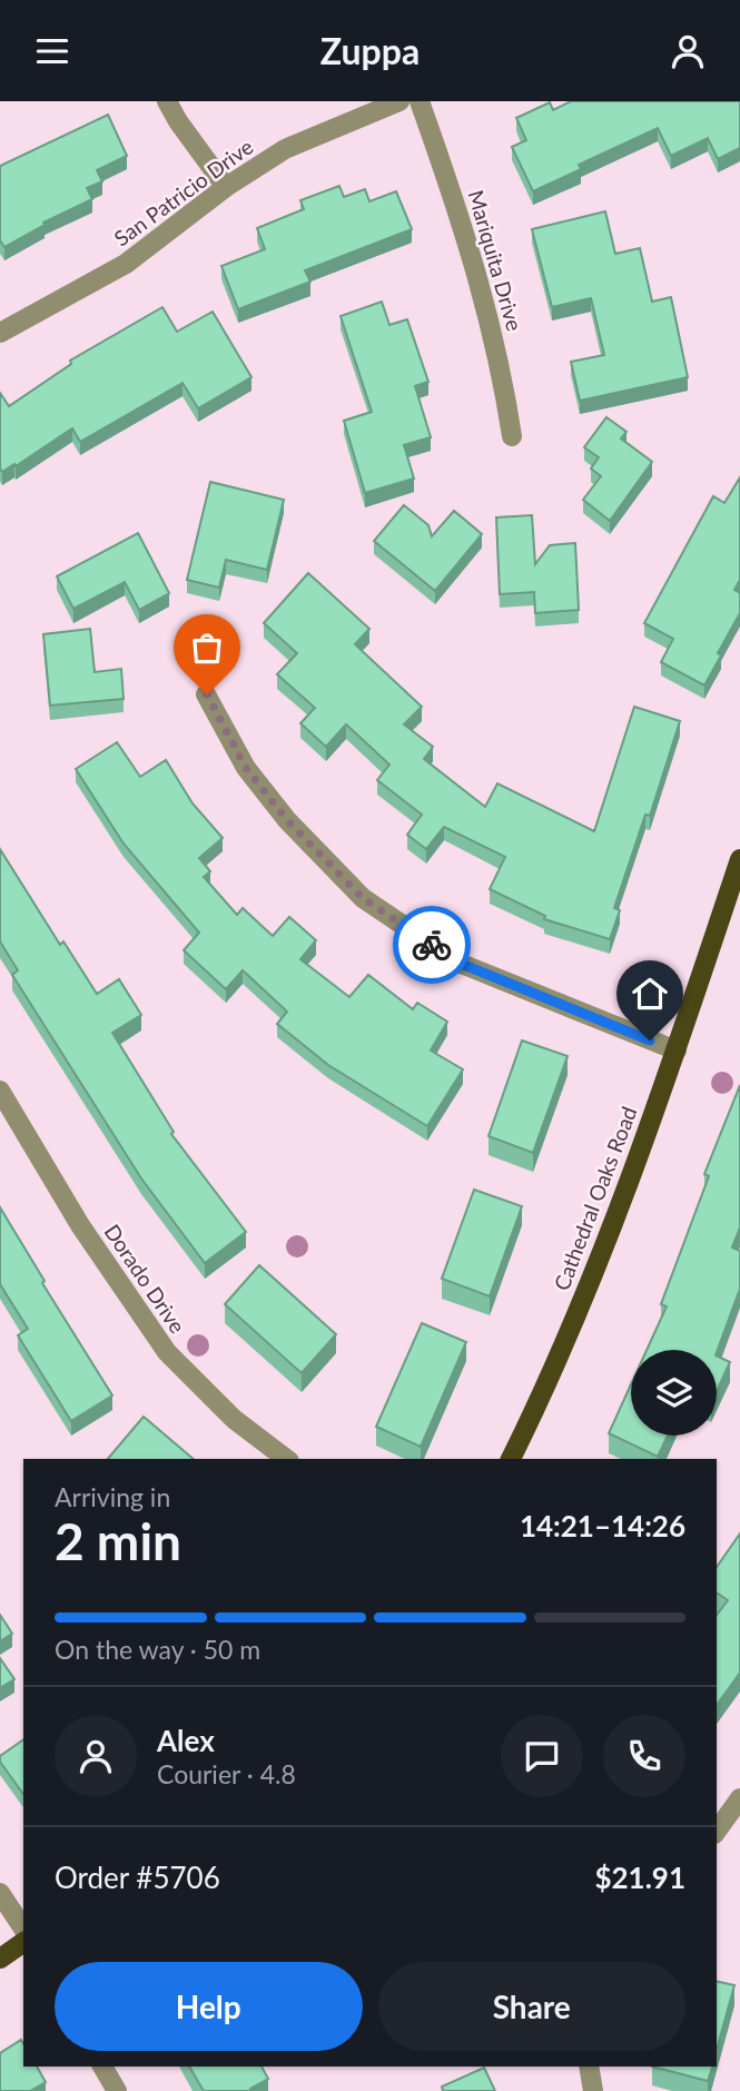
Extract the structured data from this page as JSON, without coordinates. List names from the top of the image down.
{
  "streets": {
    "main road": ["Cathedral Oaks Road"],
    "street": ["San Patricio Drive", "Mariquita Drive", "Dorado Drive"]
  },
  "page": {
    "header": "Zuppa",
    "heading": ["2 min", "Arriving in", "14:21–14:26"],
    "panel": [
      "Alex",
      "Courier · 4.8",
      "Order #5706",
      "$21.91"
    ],
    "bar": "On the way · 50 m",
    "buttons": ["Help", "Share"]
  }
}
